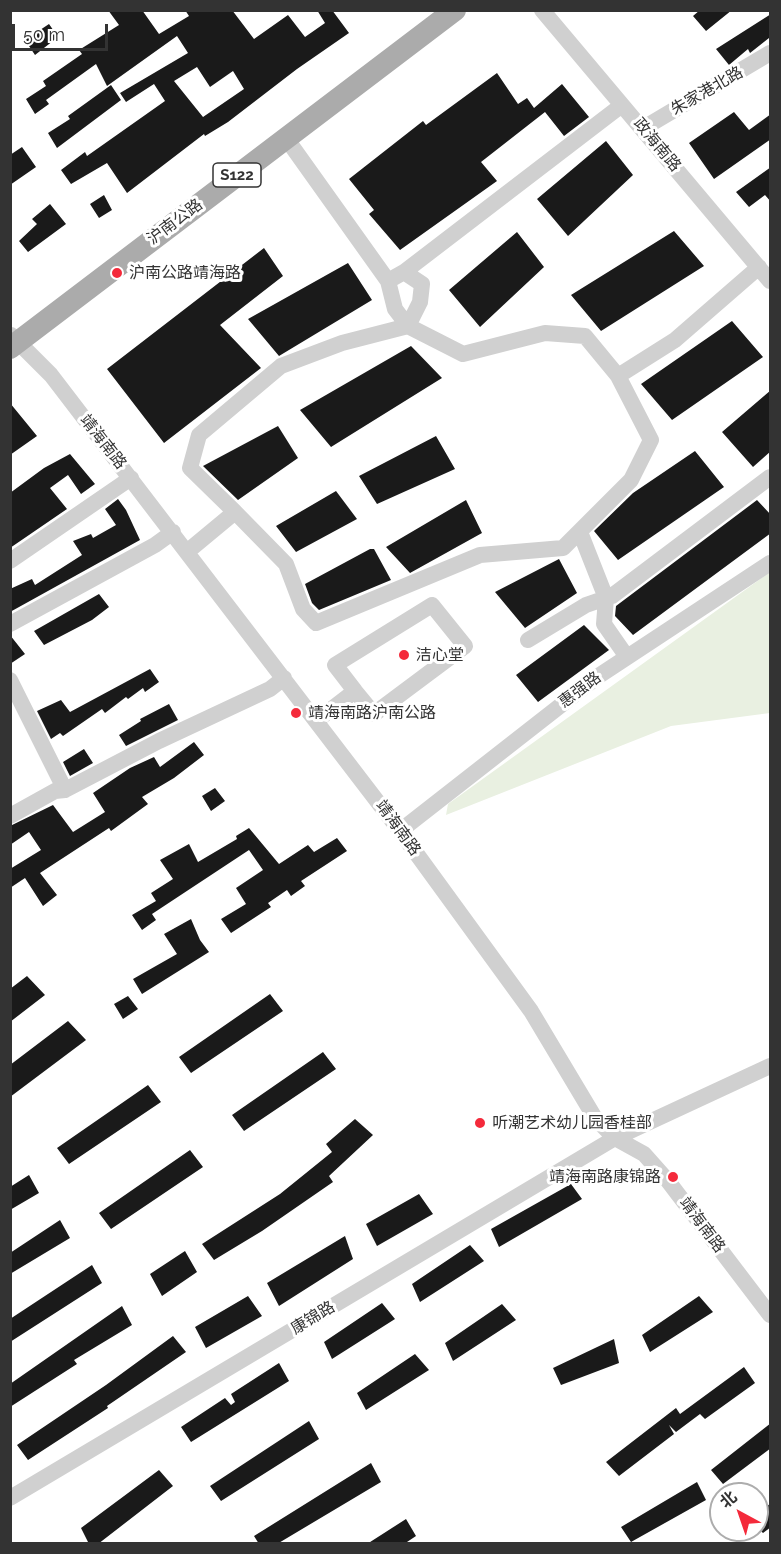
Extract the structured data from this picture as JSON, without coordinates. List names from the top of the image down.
{
  "streets": {
    "main road": ["S122", "沪南公路"],
    "street": [
      "朱家港北路",
      "政海南路",
      "靖海南路",
      "惠强路",
      "康锦路"
    ]
  },
  "crossings": [
    ["朱家港北路", "政海南路"],
    ["沪南公路", "靖海南路"],
    ["靖海南路", "惠强路"],
    ["靖海南路", "康锦路"]
  ],
  "places": [
    "沪南公路靖海路",
    "洁心堂",
    "靖海南路沪南公路",
    "听潮艺术幼儿园香桂部",
    "靖海南路康锦路"
  ],
  "scale_bar": "50 m",
  "north": "top left"
}
